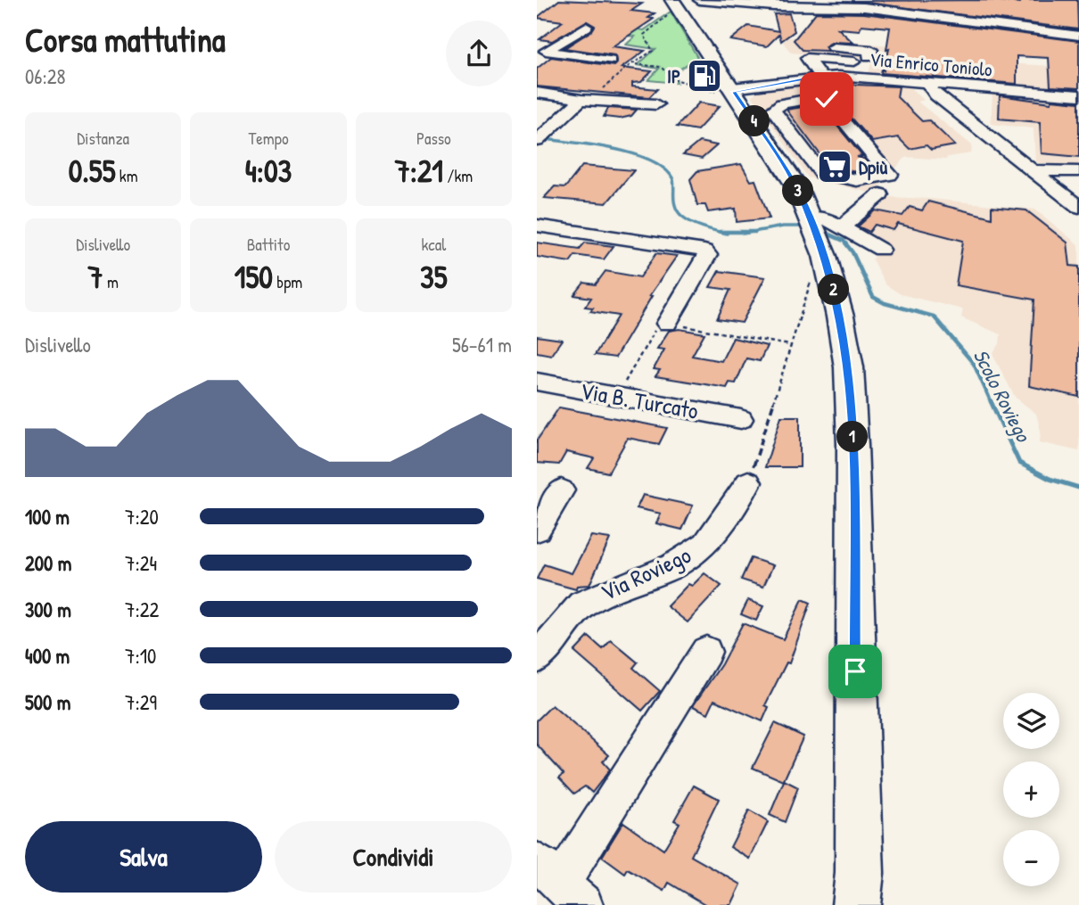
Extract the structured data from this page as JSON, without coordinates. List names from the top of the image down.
{
  "streets": {
    "street": ["Via Enrico Toniolo", "Via B. Turcato", "Via Roviego"]
  },
  "water": ["Scolo Roviego"],
  "places": {
    "fuel station": ["IP"],
    "supermarket": ["Dpiù"]
  },
  "page": {
    "heading": ["Corsa mattutina", "06:28"],
    "pins": [
      "4",
      "3",
      "2",
      "1"
    ],
    "stats": [
      ["Distanza", "0.55 km"],
      ["Tempo", "4:03"],
      ["Passo", "7:21 /km"],
      ["Dislivello", "7 m"],
      ["Battito", "150 bpm"],
      ["kcal", "35"]
    ],
    "chart": ["Dislivello", "56–61 m"],
    "list": [
      {
        "name": "100 m",
        "note": "7:20"
      },
      {
        "name": "200 m",
        "note": "7:24"
      },
      {
        "name": "300 m",
        "note": "7:22"
      },
      {
        "name": "400 m",
        "note": "7:10"
      },
      {
        "name": "500 m",
        "note": "7:29"
      }
    ],
    "map_buttons": ["+", "−"],
    "buttons": ["Salva", "Condividi"]
  }
}
